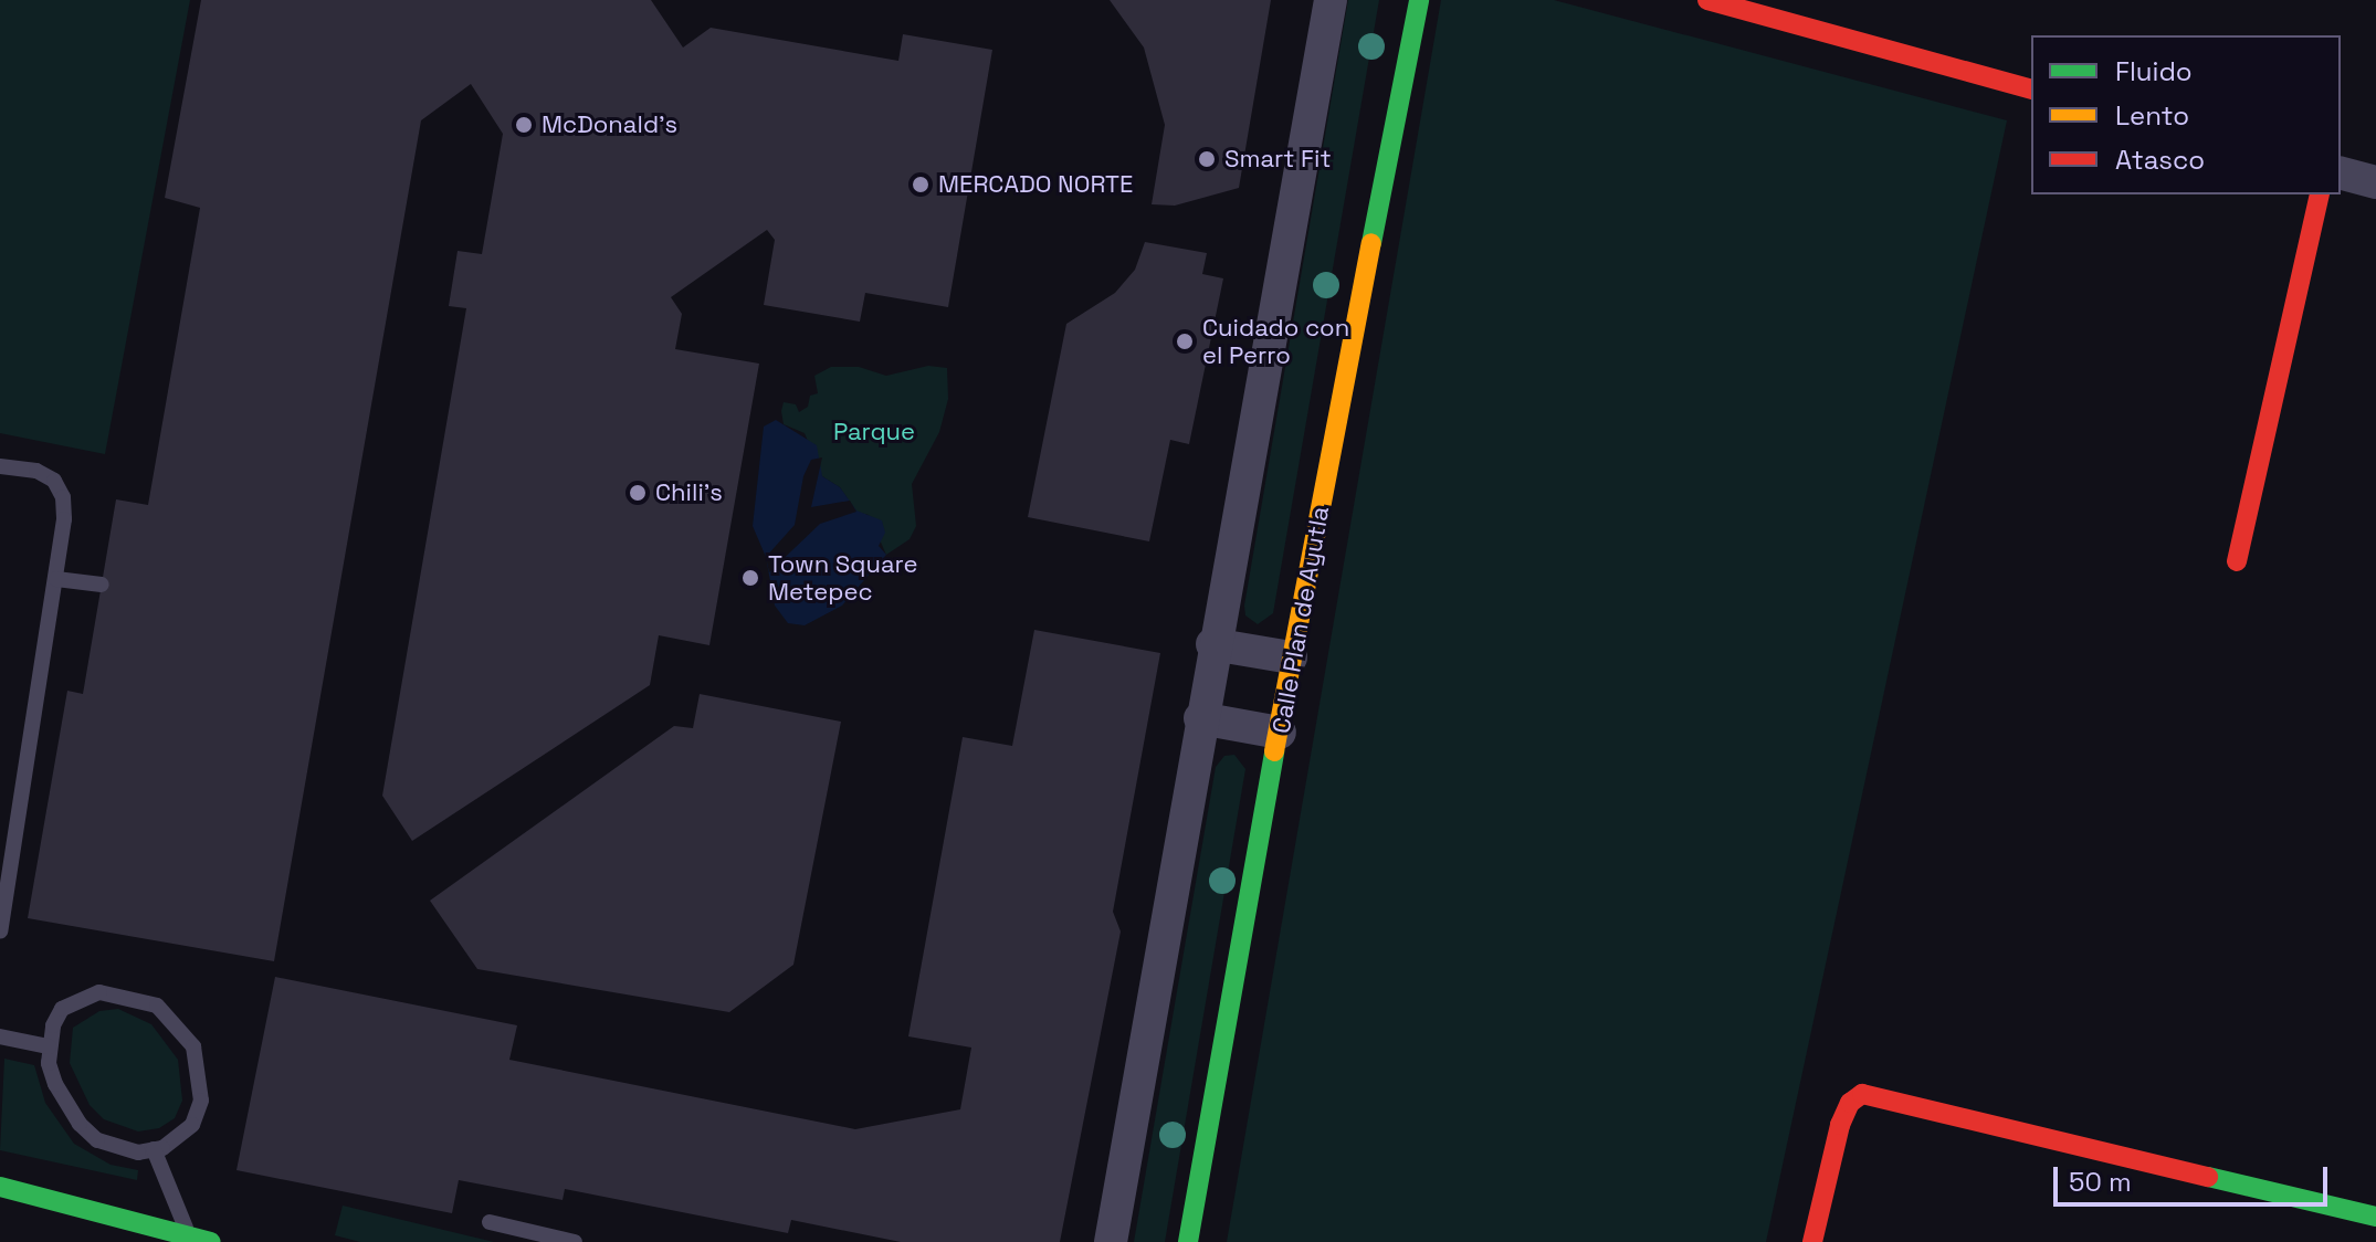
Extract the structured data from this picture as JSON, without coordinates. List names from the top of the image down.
{
  "streets": {
    "street": ["Calle Plan de Ayutla"]
  },
  "parks": ["Parque"],
  "places": [
    "McDonald's",
    "Smart Fit",
    "MERCADO NORTE",
    "Cuidado con el Perro",
    "Chili's",
    "Town Square Metepec"
  ],
  "legend": ["Fluido", "Lento", "Atasco"],
  "scale_bar": "50 m"
}
